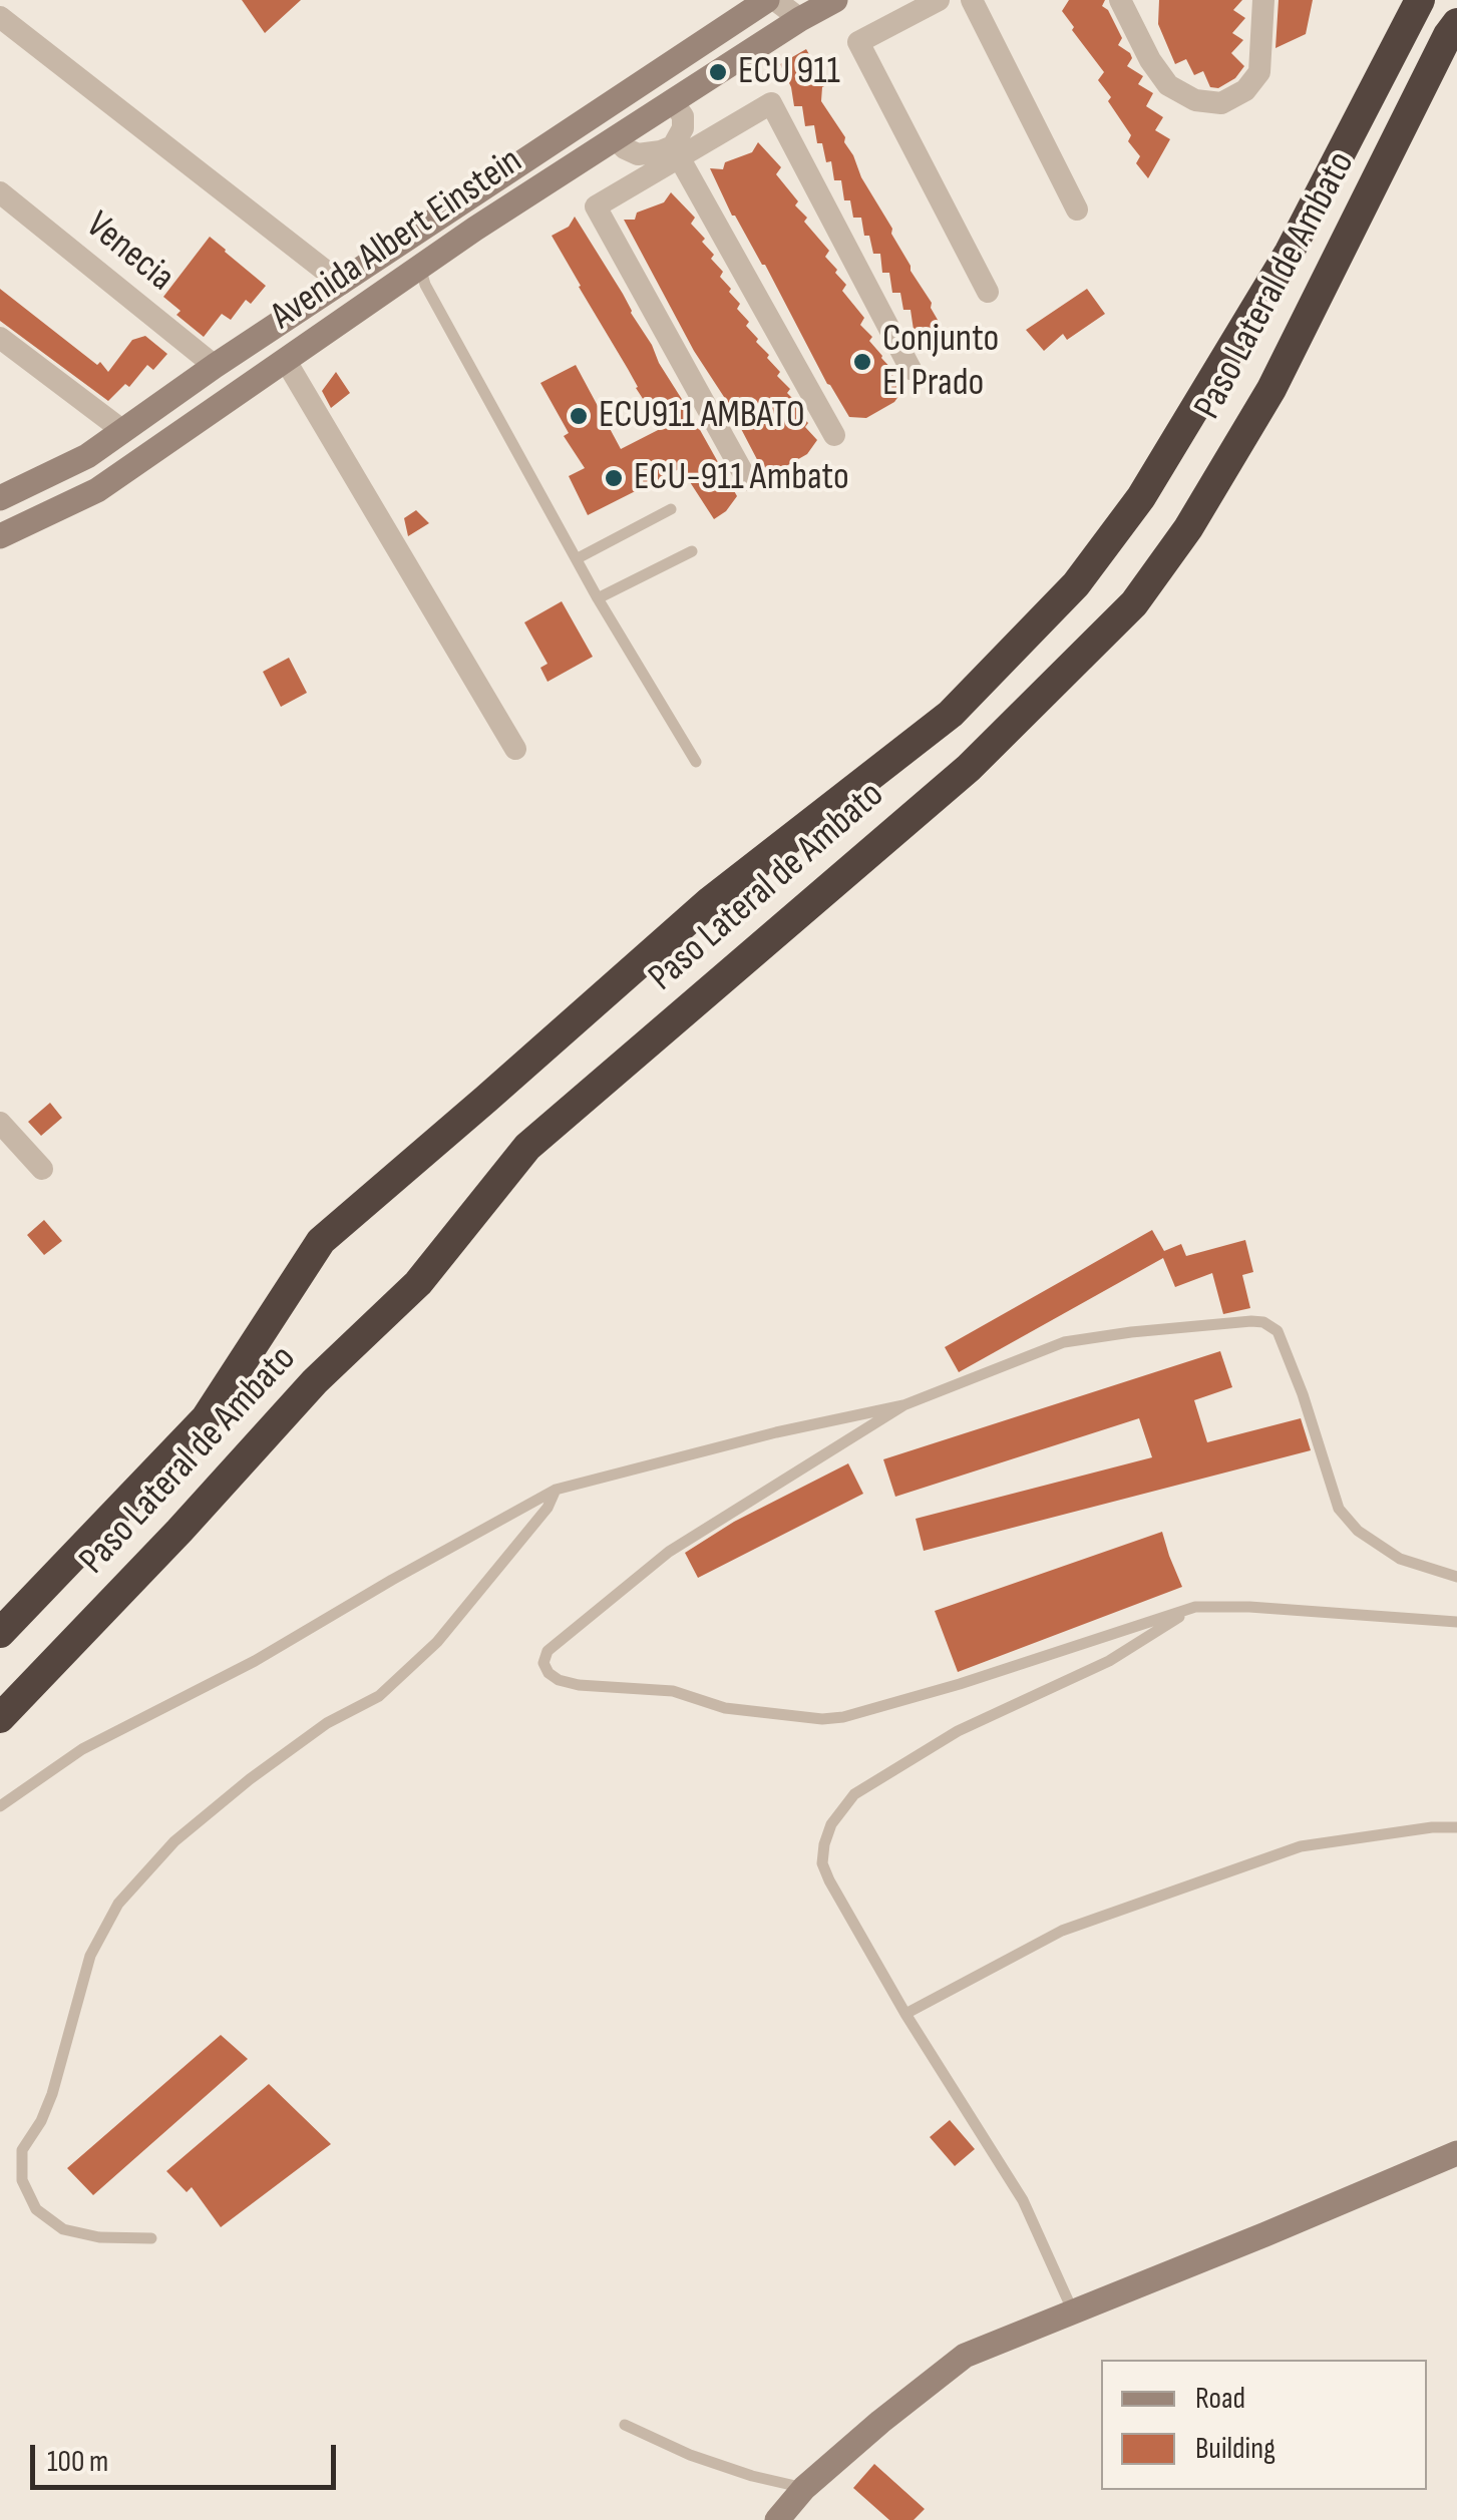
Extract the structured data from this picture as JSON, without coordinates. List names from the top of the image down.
{
  "streets": {
    "highway": ["Paso Lateral de Ambato"],
    "street": ["Avenida Albert Einstein", "Venecia"]
  },
  "crossings": [
    ["Avenida Albert Einstein", "Venecia"]
  ],
  "places": [
    "ECU 911",
    "Conjunto El Prado",
    "ECU911 AMBATO",
    "ECU-911 Ambato"
  ],
  "legend": ["Road", "Building"],
  "scale_bar": "100 m"
}
